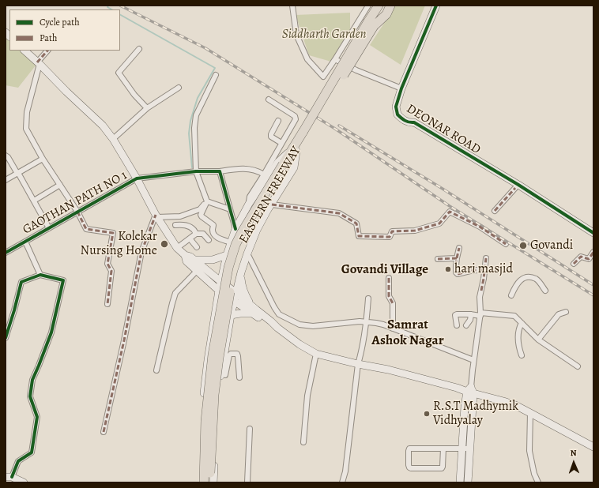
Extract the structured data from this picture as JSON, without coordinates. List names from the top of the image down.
{
  "streets": {
    "highway": ["EASTERN FREEWAY"],
    "main road": ["DEONAR ROAD"],
    "street": ["GAOTHAN PATH NO 1"]
  },
  "districts": ["Govandi Village", "Samrat Ashok Nagar"],
  "parks": ["Siddharth Garden"],
  "places": [
    "Kolekar Nursing Home",
    "Govandi",
    "hari masjid",
    "R.S.T Madhymik Vidhyalay"
  ],
  "legend": ["Cycle path", "Path"],
  "north": "top"
}
